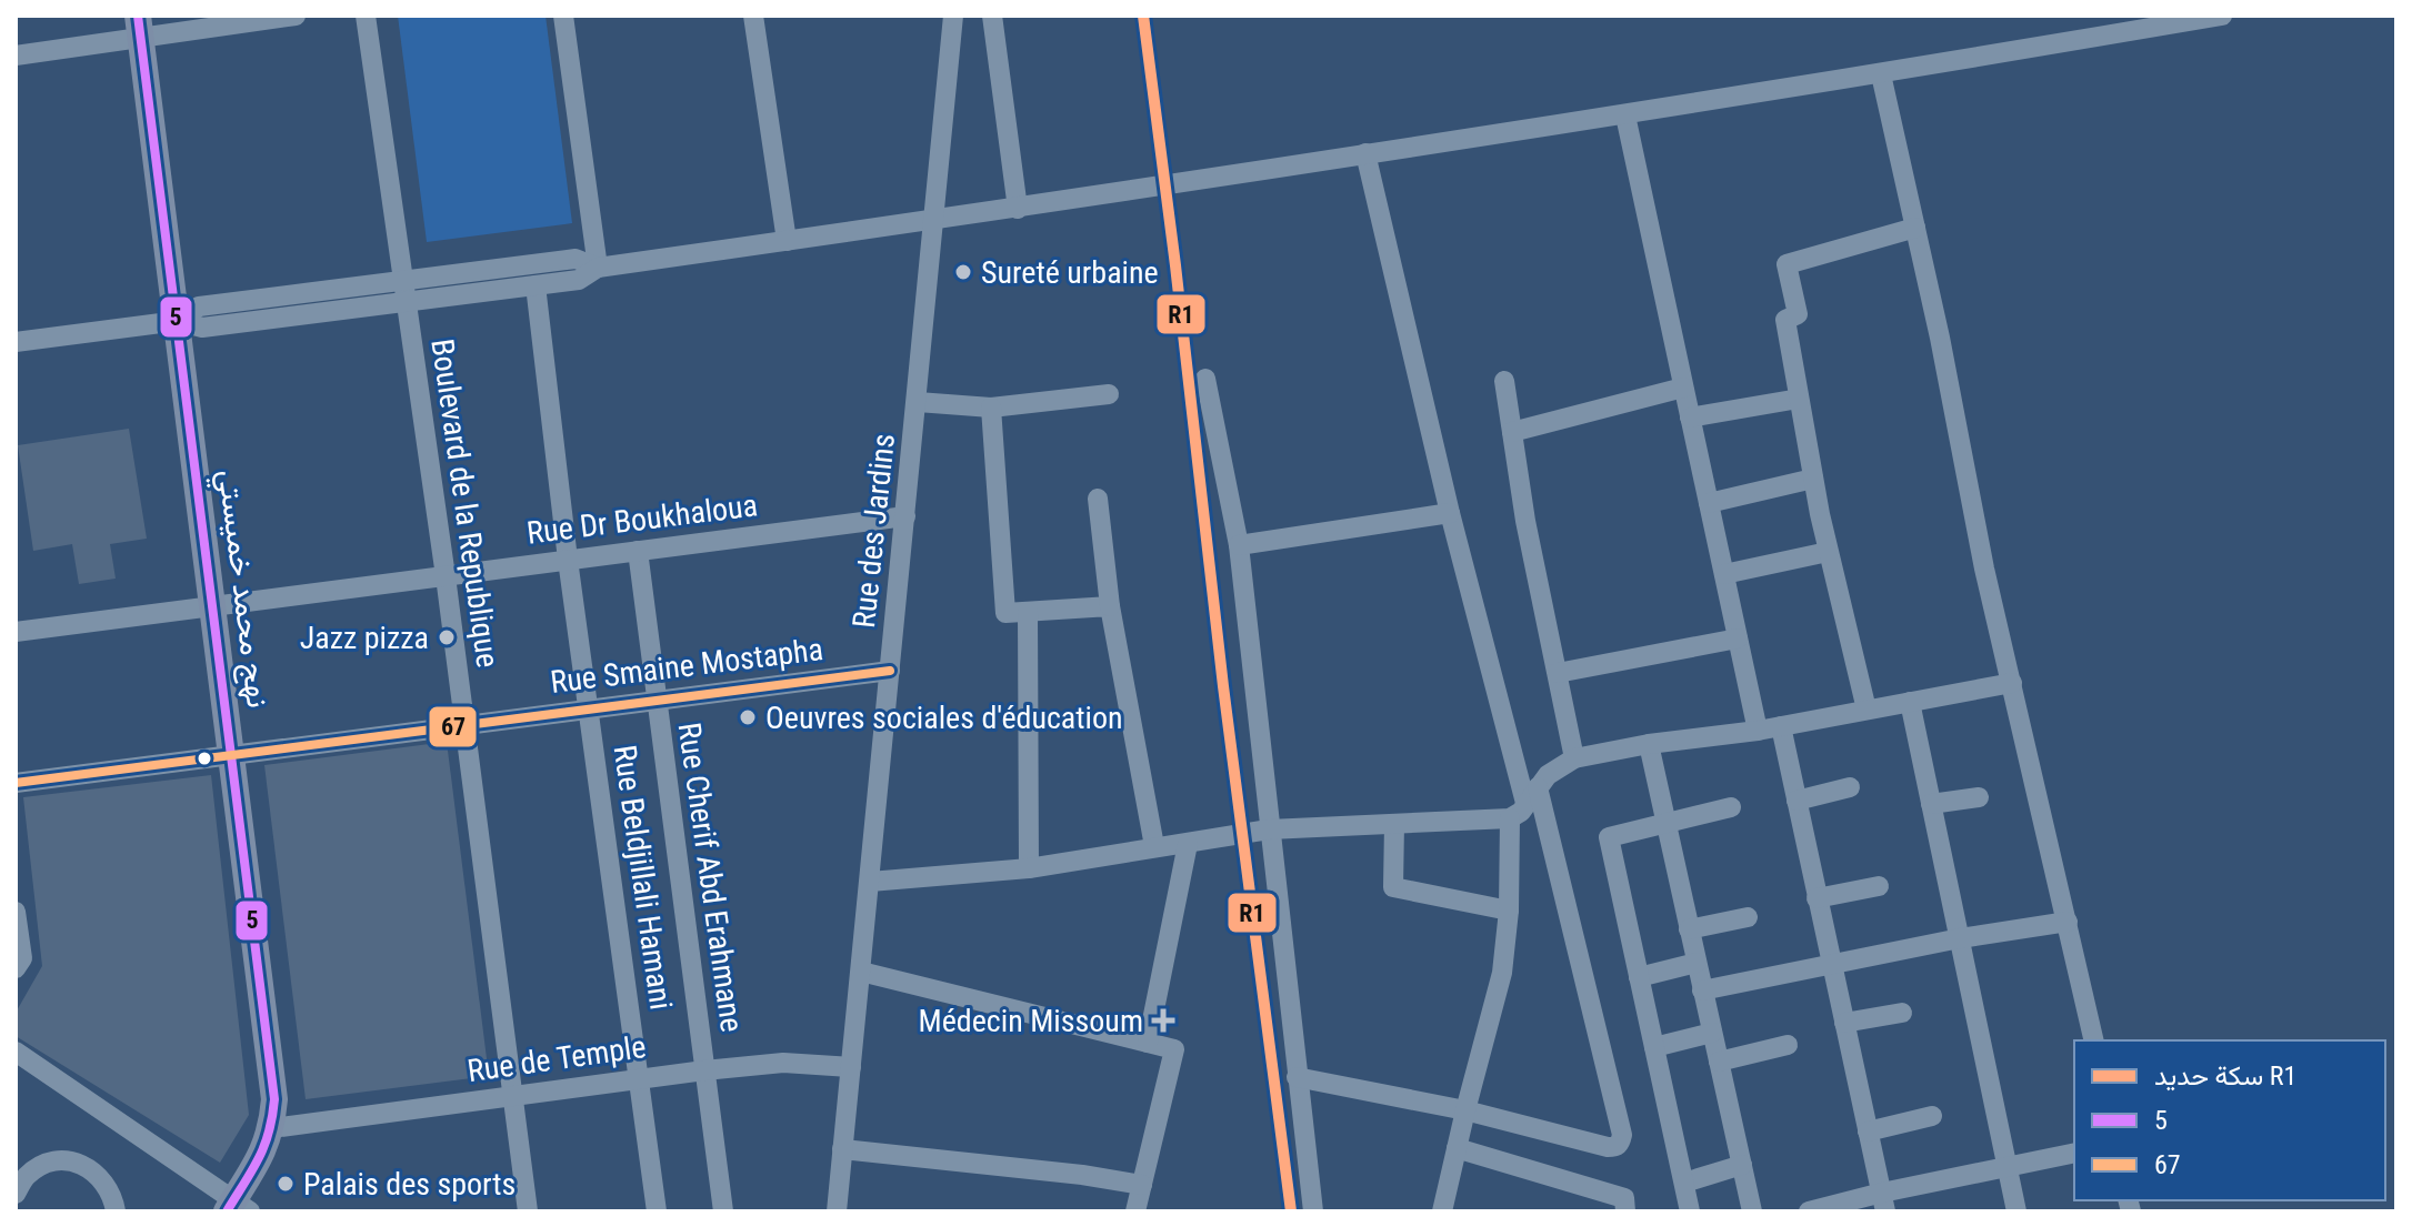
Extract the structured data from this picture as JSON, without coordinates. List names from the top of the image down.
{
  "streets": {
    "main road": ["نهج محمد خميستي"],
    "street": [
      "Boulevard de la Republique",
      "Rue Dr Boukhaloua",
      "Rue des Jardins",
      "Rue Smaine Mostapha",
      "Rue Beldjillali Hamani",
      "Rue Cherif Abd Erahmane",
      "Rue de Temple"
    ]
  },
  "crossings": [
    ["Boulevard de la Republique", "Rue Dr Boukhaloua"],
    ["Boulevard de la Republique", "Rue Smaine Mostapha"],
    ["Boulevard de la Republique", "Rue de Temple"],
    ["Rue Dr Boukhaloua", "Rue des Jardins"],
    ["Rue Dr Boukhaloua", "نهج محمد خميستي"],
    ["Rue Dr Boukhaloua", "Rue Beldjillali Hamani"],
    ["Rue Dr Boukhaloua", "Rue Cherif Abd Erahmane"],
    ["Rue des Jardins", "Rue Smaine Mostapha"],
    ["Rue des Jardins", "Rue de Temple"],
    ["نهج محمد خميستي", "Rue Smaine Mostapha"],
    ["نهج محمد خميستي", "Rue de Temple"],
    ["Rue Smaine Mostapha", "Rue Beldjillali Hamani"],
    ["Rue Smaine Mostapha", "Rue Cherif Abd Erahmane"],
    ["Rue Beldjillali Hamani", "Rue de Temple"],
    ["Rue Cherif Abd Erahmane", "Rue de Temple"]
  ],
  "places": {
    "other": [
      "Sureté urbaine",
      "Jazz pizza",
      "Oeuvres sociales d'éducation",
      "Palais des sports"
    ],
    "health": ["Médecin Missoum"]
  },
  "lines": ["rail line R1", "transit line 5", "transit line 67"],
  "legend": ["سكة حديد R1", "5", "67"]
}
